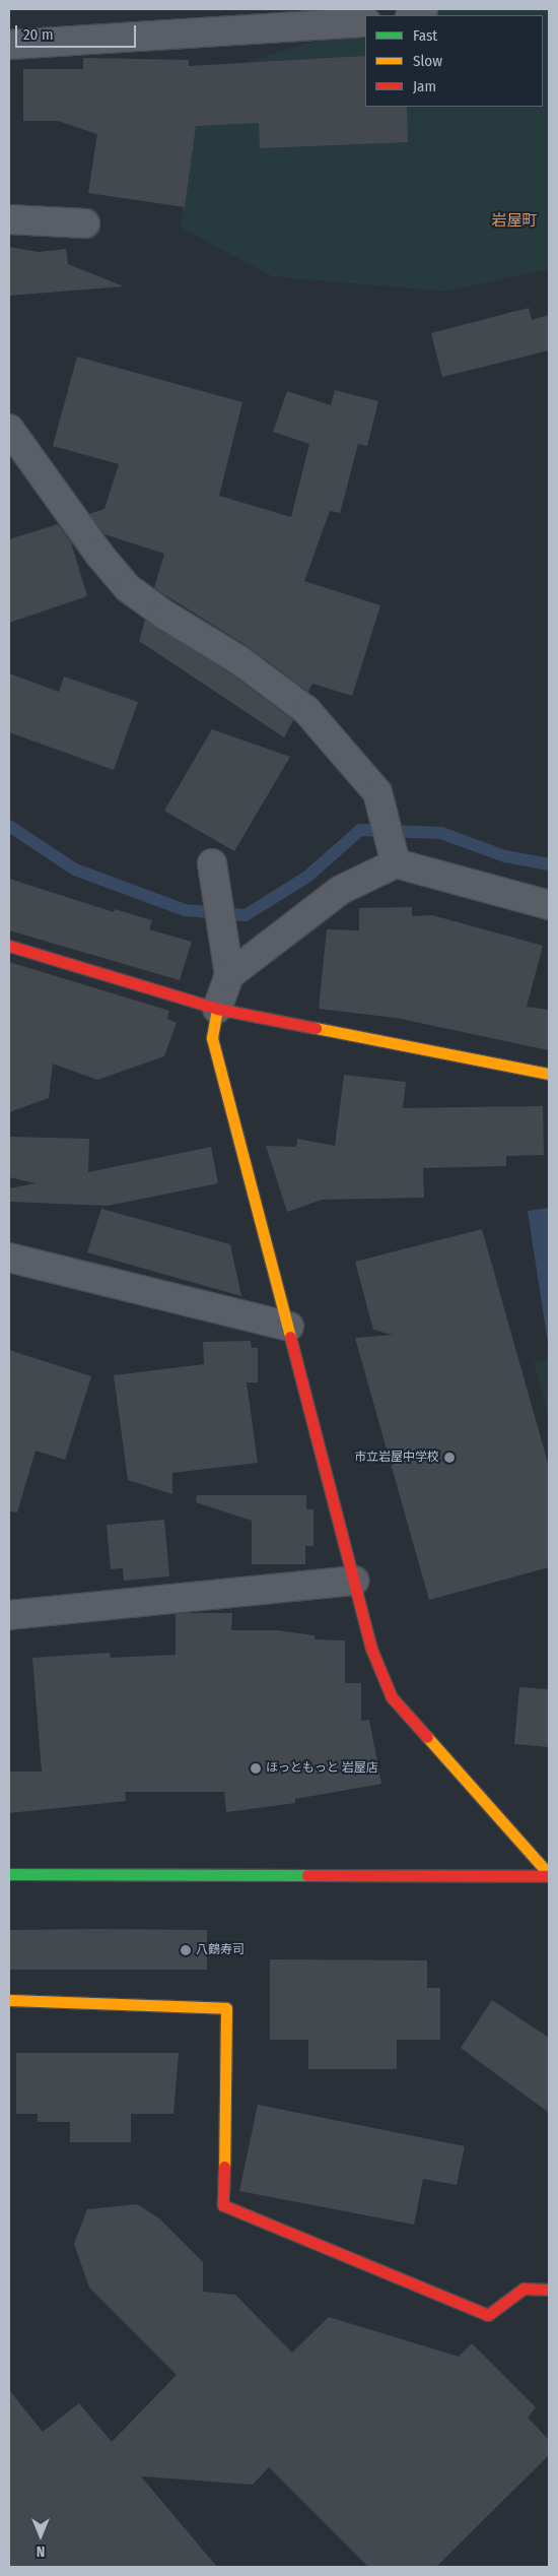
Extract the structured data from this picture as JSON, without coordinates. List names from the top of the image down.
{
  "districts": ["岩屋町"],
  "places": ["市立岩屋中学校", "ほっともっと 岩屋店", "八鶴寿司"],
  "legend": ["Fast", "Slow", "Jam"],
  "scale_bar": "20 m",
  "north": "bottom"
}
